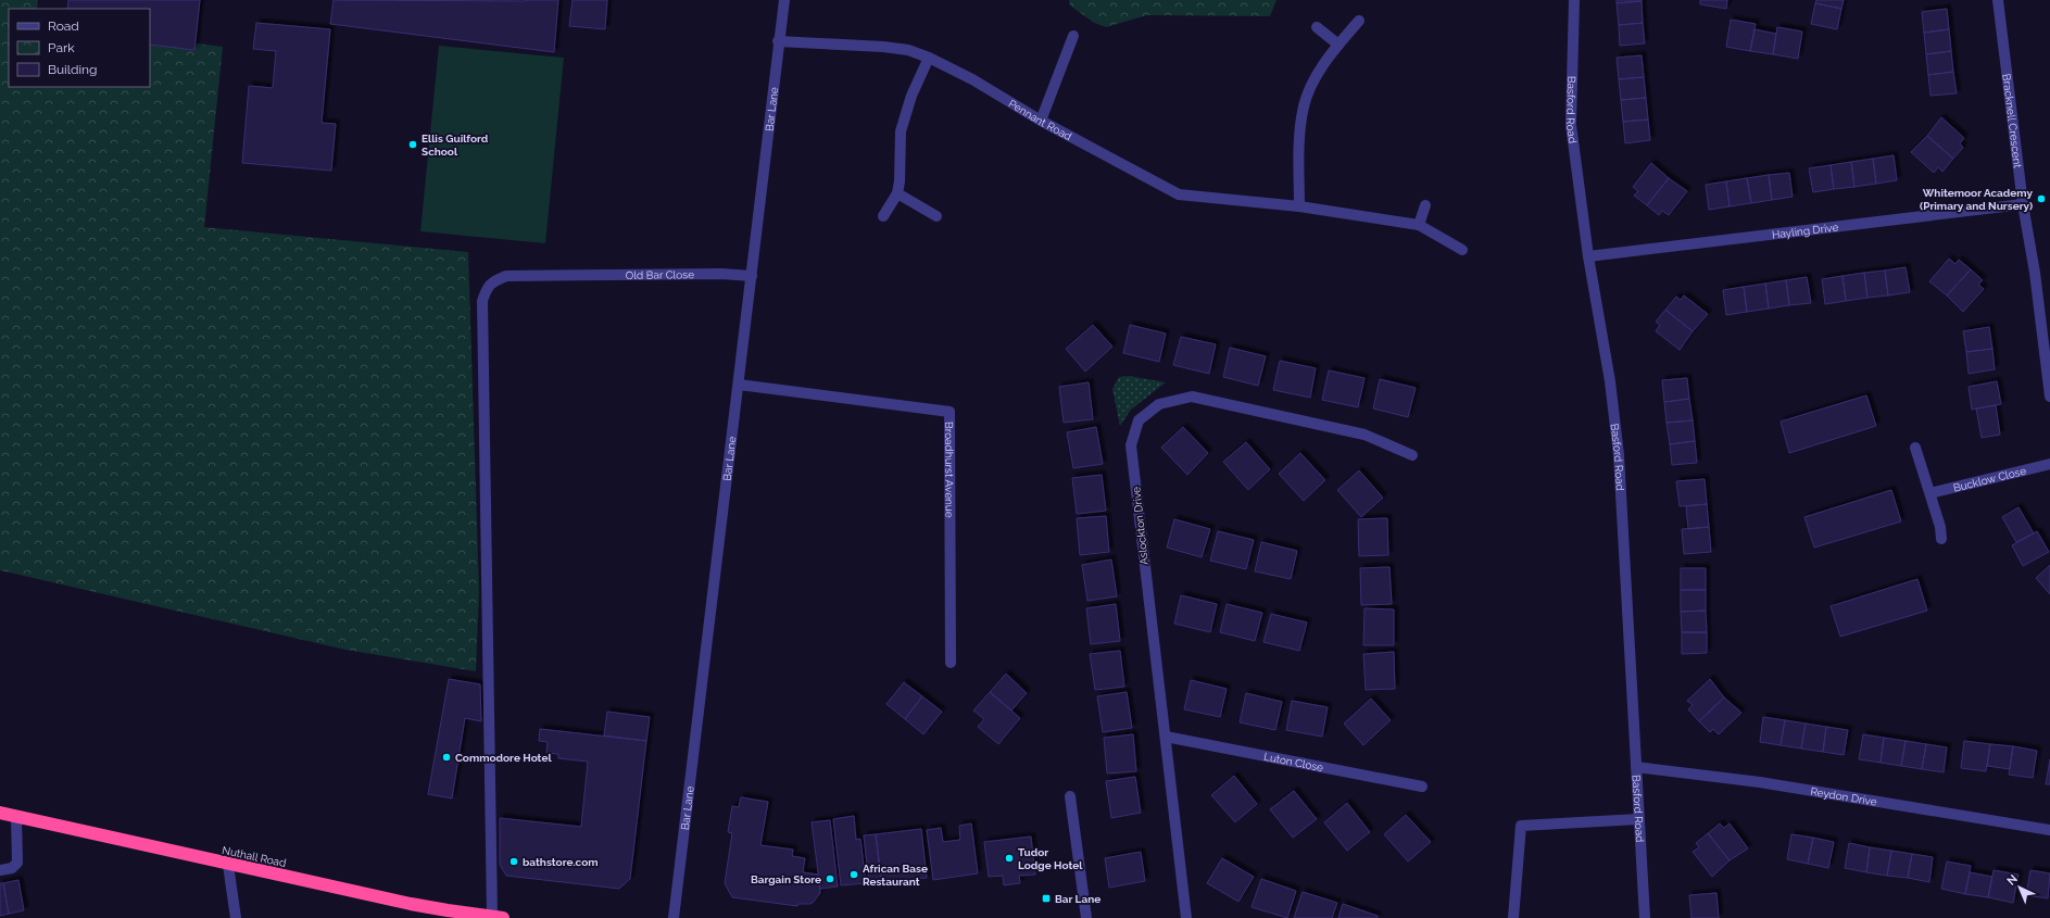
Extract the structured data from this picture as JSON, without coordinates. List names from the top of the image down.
{
  "streets": {
    "highway": ["Nuthall Road"],
    "street": [
      "Basford Road",
      "Bar Lane",
      "Pennant Road",
      "Bracknell Crescent",
      "Hayling Drive",
      "Old Bar Close",
      "Broadhurst Avenue",
      "Bucklow Close",
      "Aslockton Drive",
      "Luton Close",
      "Reydon Drive"
    ]
  },
  "crossings": [
    ["Basford Road", "Hayling Drive"],
    ["Basford Road", "Reydon Drive"],
    ["Bar Lane", "Pennant Road"],
    ["Bar Lane", "Old Bar Close"],
    ["Bar Lane", "Broadhurst Avenue"],
    ["Bracknell Crescent", "Hayling Drive"],
    ["Old Bar Close", "Nuthall Road"],
    ["Aslockton Drive", "Luton Close"]
  ],
  "places": {
    "other": [
      "Ellis Guilford School",
      "Whitemoor Academy (Primary and Nursery)",
      "Commodore Hotel",
      "Tudor Lodge Hotel",
      "bathstore.com",
      "African Base Restaurant",
      "Bargain Store"
    ],
    "transit": ["Bar Lane"]
  },
  "legend": ["Road", "Park", "Building"],
  "north": "top left"
}
